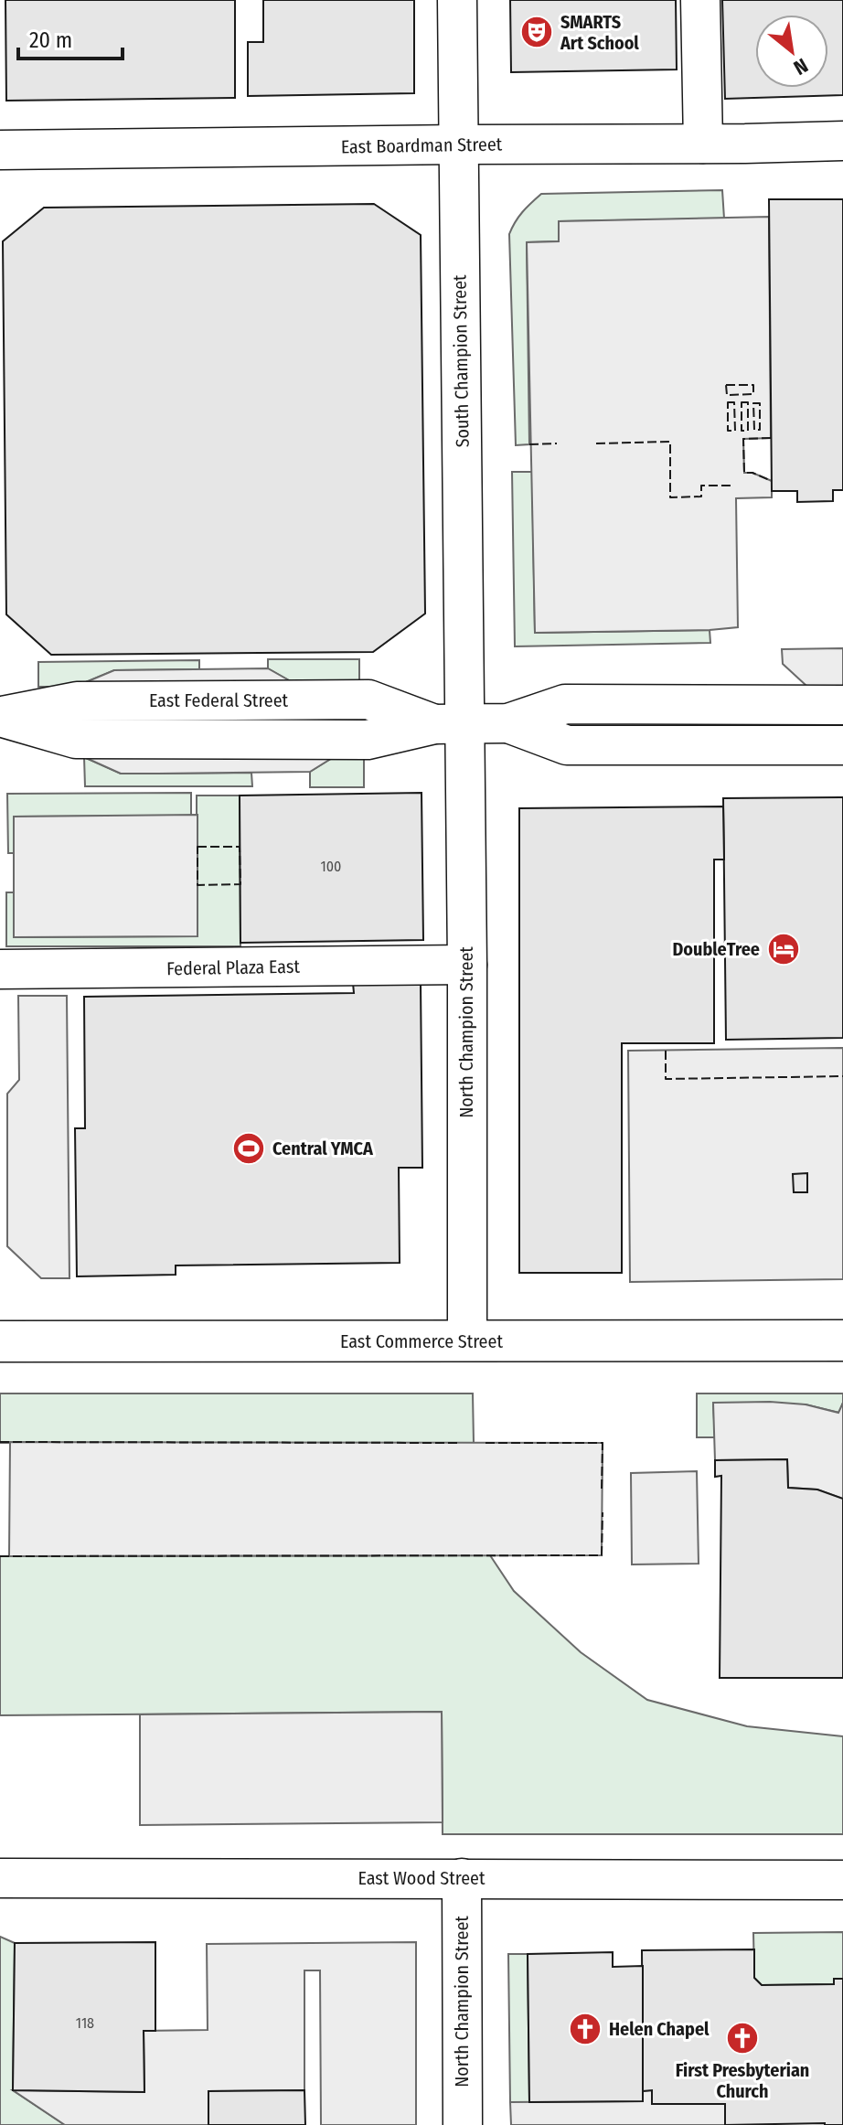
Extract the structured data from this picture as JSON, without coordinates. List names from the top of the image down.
{
  "streets": {
    "main road": ["East Commerce Street"],
    "street": [
      "East Boardman Street",
      "South Champion Street",
      "East Federal Street",
      "Federal Plaza East",
      "North Champion Street",
      "East Wood Street"
    ]
  },
  "crossings": [
    ["East Boardman Street", "South Champion Street"],
    ["South Champion Street", "East Federal Street"],
    ["South Champion Street", "North Champion Street"],
    ["East Federal Street", "North Champion Street"],
    ["Federal Plaza East", "North Champion Street"],
    ["North Champion Street", "East Commerce Street"],
    ["North Champion Street", "East Wood Street"]
  ],
  "places": {
    "theatre": ["SMARTS Art School"],
    "hotel": ["DoubleTree"],
    "sports": ["Central YMCA"],
    "church": ["Helen Chapel", "First Presbyterian Church"]
  },
  "house_numbers": ["100", "118"],
  "scale_bar": "20 m",
  "north": "bottom right"
}
